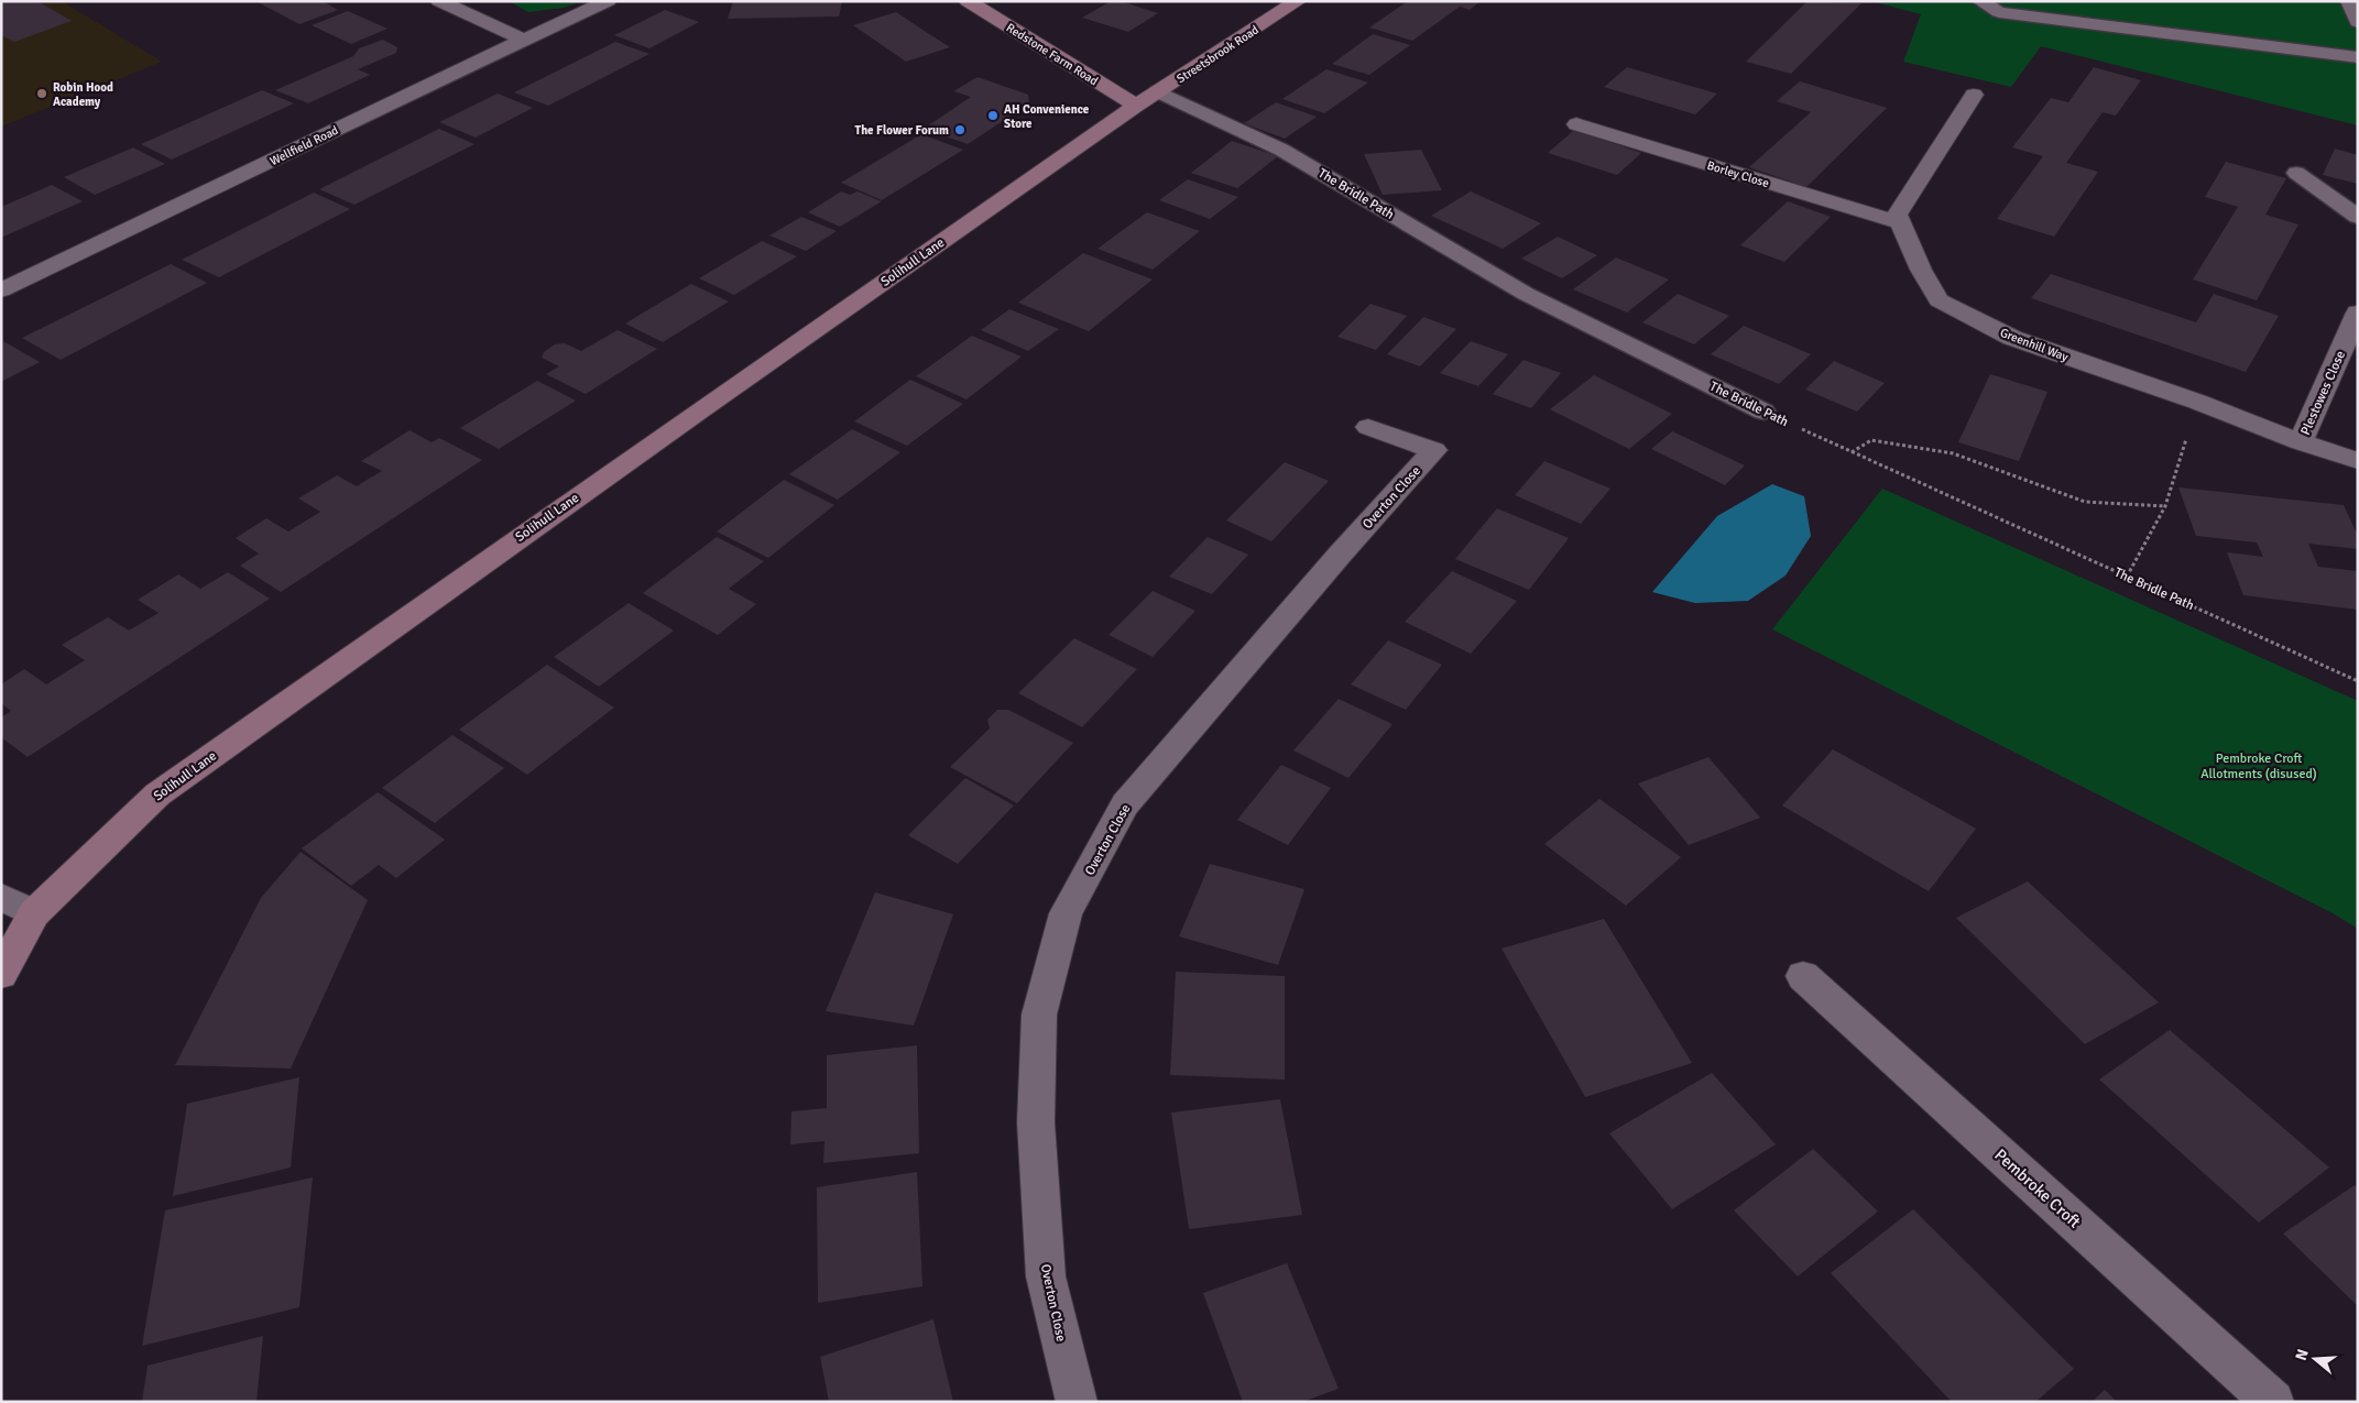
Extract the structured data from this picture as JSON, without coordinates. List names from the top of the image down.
{
  "streets": {
    "main road": ["Redstone Farm Road", "Streetsbrook Road", "Solihull Lane"],
    "street": [
      "Wellfield Road",
      "Borley Close",
      "Greenhill Way",
      "Plestowes Close",
      "Overton Close",
      "Pembroke Croft"
    ],
    "lane": ["The Bridle Path"]
  },
  "crossings": [
    ["Redstone Farm Road", "Streetsbrook Road"],
    ["Redstone Farm Road", "The Bridle Path"],
    ["Redstone Farm Road", "Solihull Lane"],
    ["Streetsbrook Road", "The Bridle Path"],
    ["Streetsbrook Road", "Solihull Lane"],
    ["Borley Close", "Greenhill Way"],
    ["The Bridle Path", "Solihull Lane"],
    ["Greenhill Way", "Plestowes Close"]
  ],
  "parks": ["Pembroke Croft Allotments (disused)"],
  "places": ["Robin Hood Academy", "AH Convenience Store", "The Flower Forum"],
  "north": "left"
}
